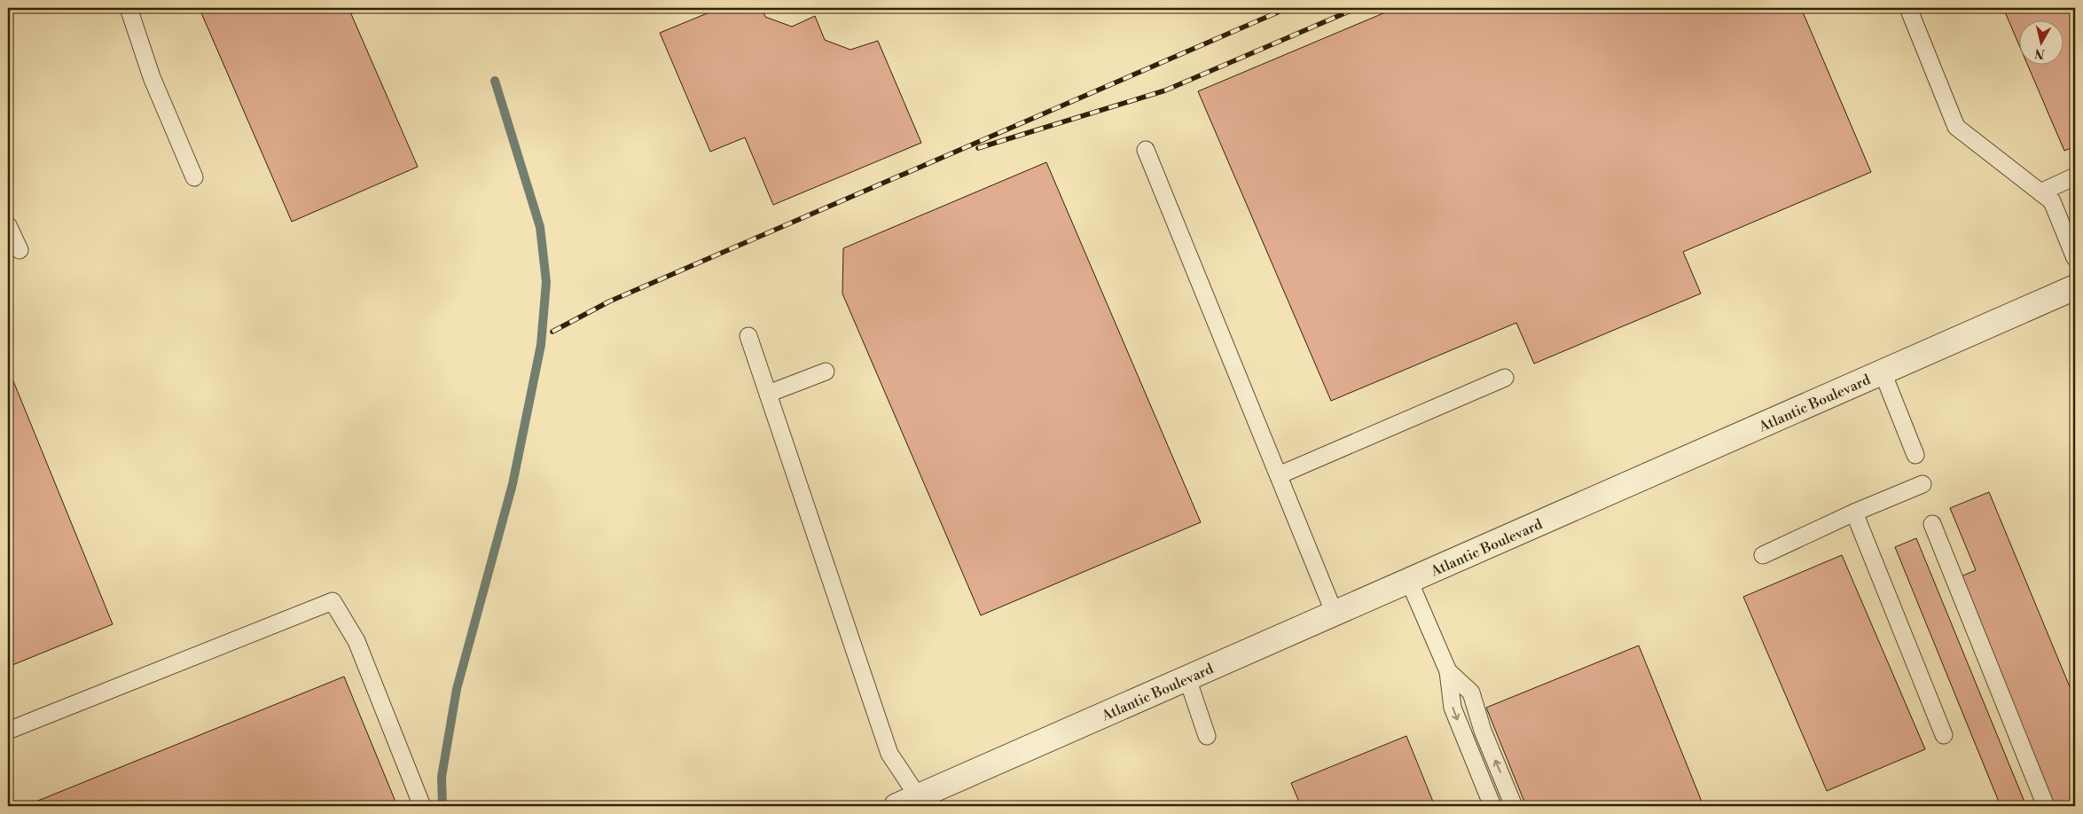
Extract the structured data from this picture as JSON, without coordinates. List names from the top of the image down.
{
  "streets": {
    "street": ["Atlantic Boulevard"]
  },
  "north": "bottom"
}
